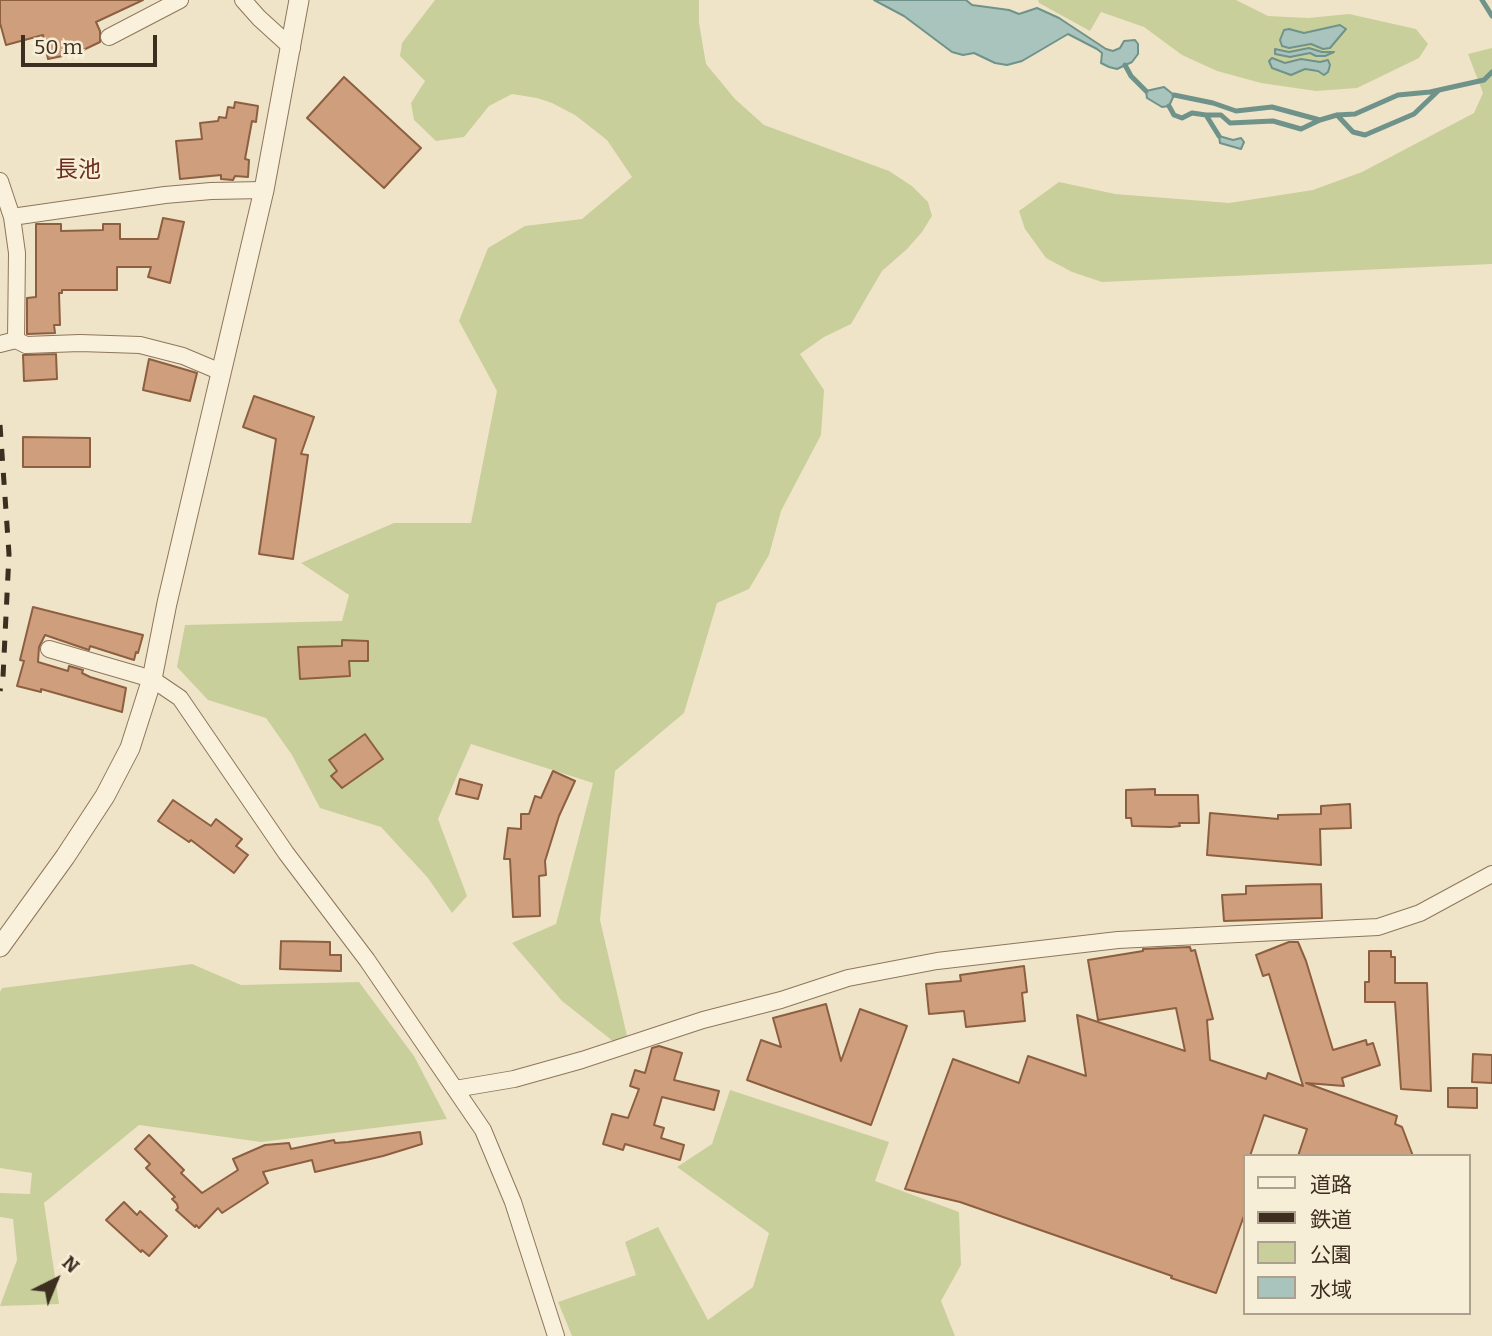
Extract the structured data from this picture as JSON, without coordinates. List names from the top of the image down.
{
  "districts": ["長池"],
  "legend": [
    "道路",
    "鉄道",
    "公園",
    "水域"
  ],
  "scale_bar": "50 m",
  "north": "top right"
}
